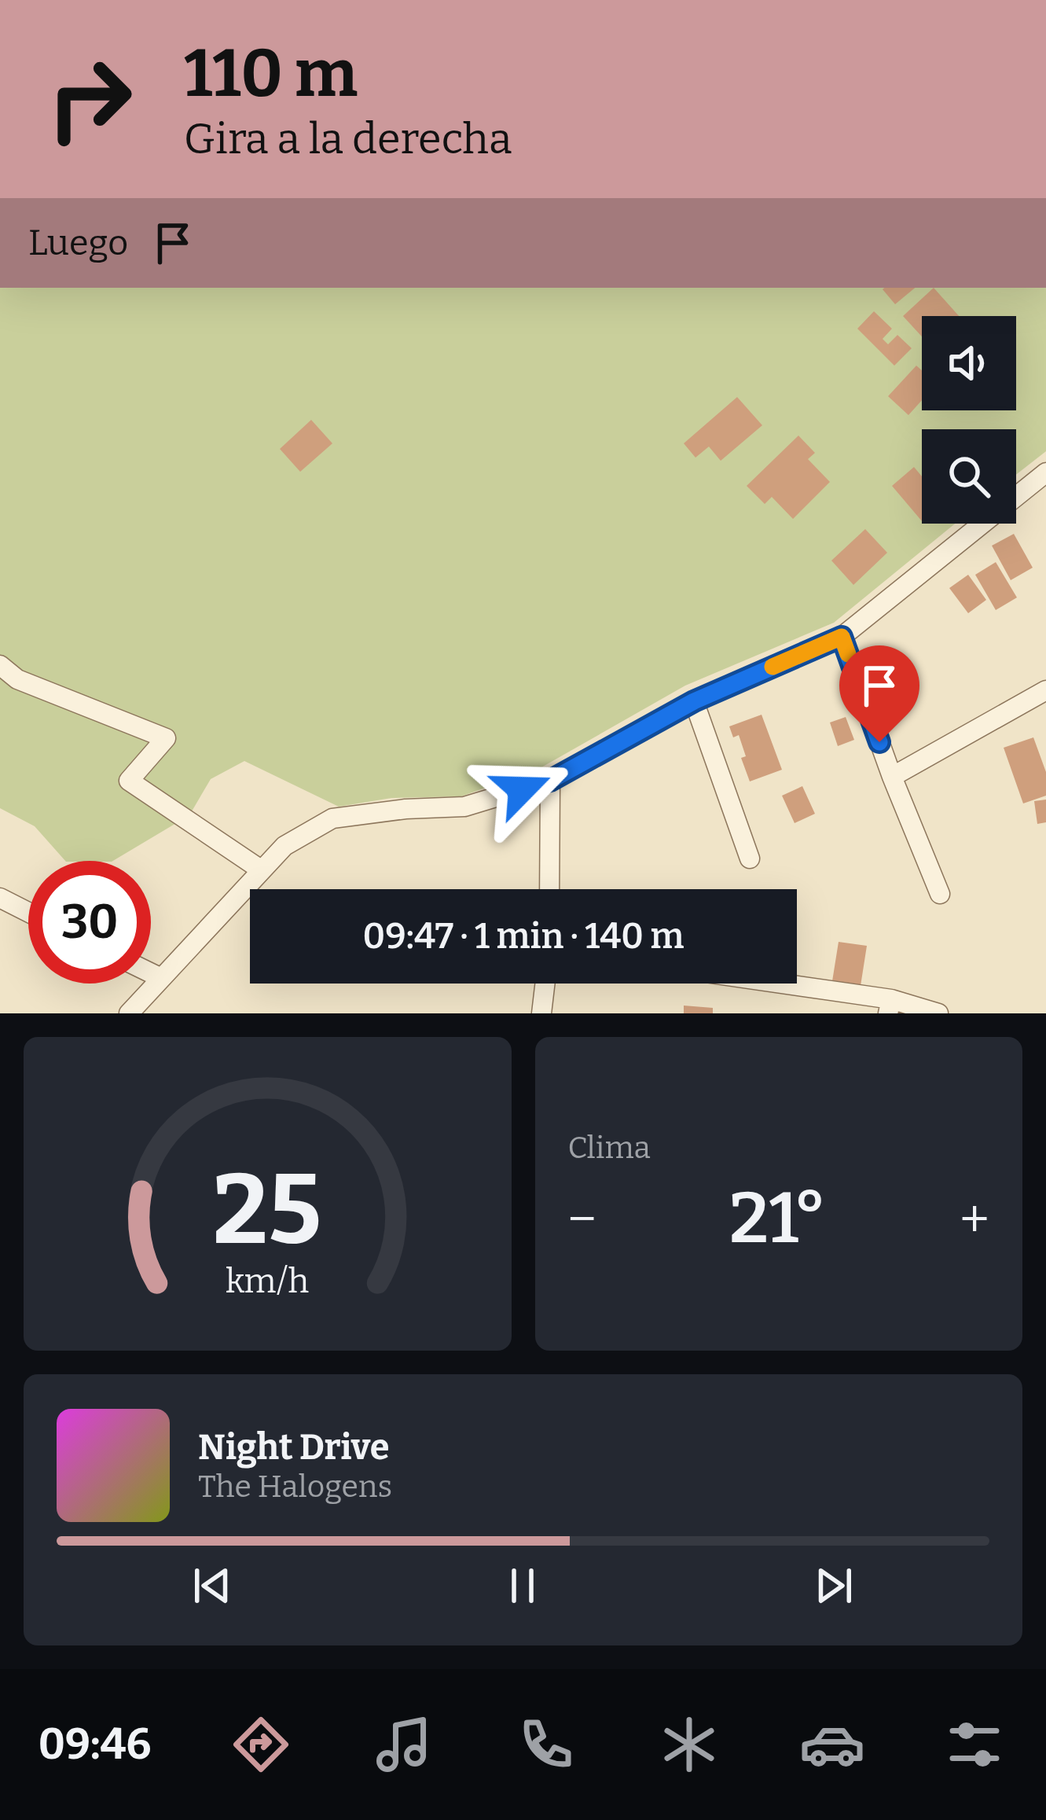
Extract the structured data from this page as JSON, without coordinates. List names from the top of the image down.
{
  "page": {
    "turn": ["110 m", "Gira a la derecha"],
    "then": "Luego",
    "limit": "30",
    "trip": "09:47 · 1 min · 140 m",
    "tile": "Clima",
    "heat": ["−", "21°", "+"],
    "song": ["Night Drive", "The Halogens"],
    "tabs": "09:46",
    "gauge": ["25", "km/h"]
  }
}
